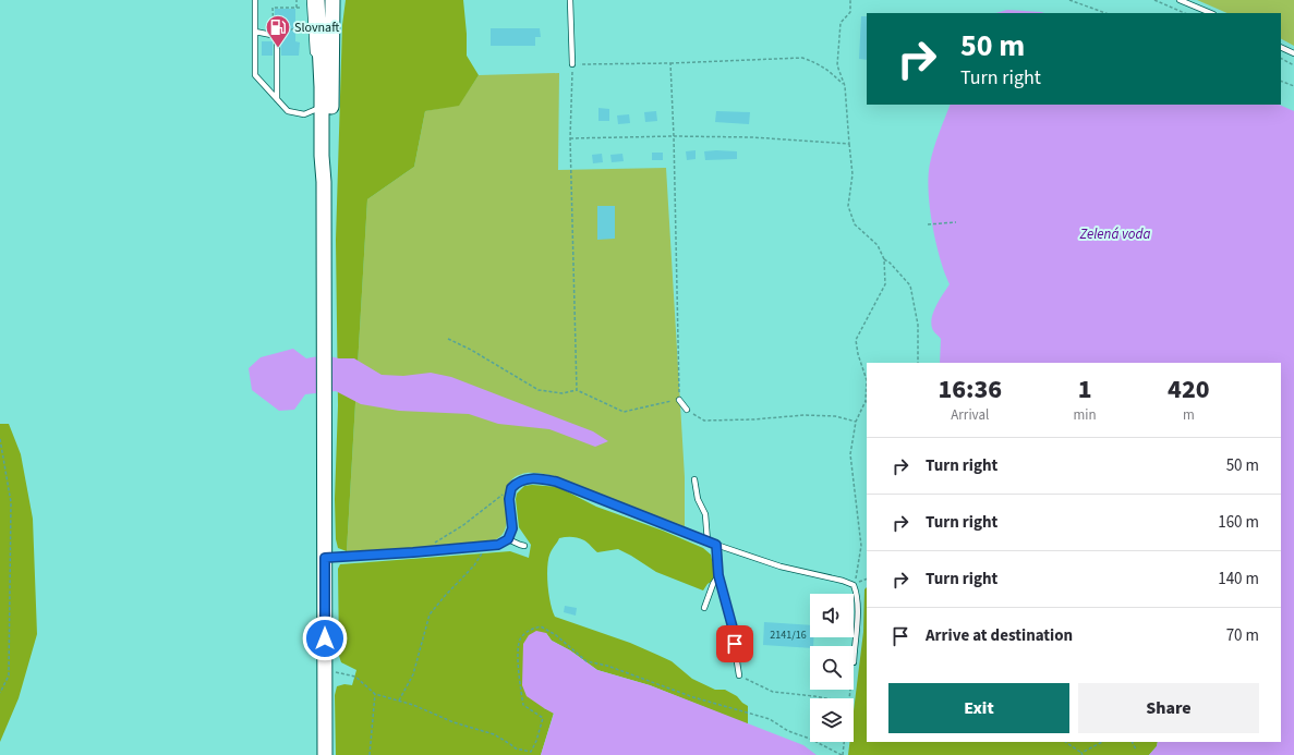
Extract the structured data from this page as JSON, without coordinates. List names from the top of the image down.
{
  "water": ["Zelená voda"],
  "places": {
    "fuel station": ["Slovnaft"]
  },
  "house_numbers": ["2141/16"],
  "page": {
    "turn": ["50 m", "Turn right"],
    "eta": [
      "16:36",
      "Arrival",
      "1",
      "min",
      "420",
      "m"
    ],
    "list": [
      {
        "name": "Turn right",
        "value": "50 m"
      },
      {
        "name": "Turn right",
        "value": "160 m"
      },
      {
        "name": "Turn right",
        "value": "140 m"
      },
      {
        "name": "Arrive at destination",
        "value": "70 m"
      }
    ],
    "buttons": ["Exit", "Share"]
  }
}
